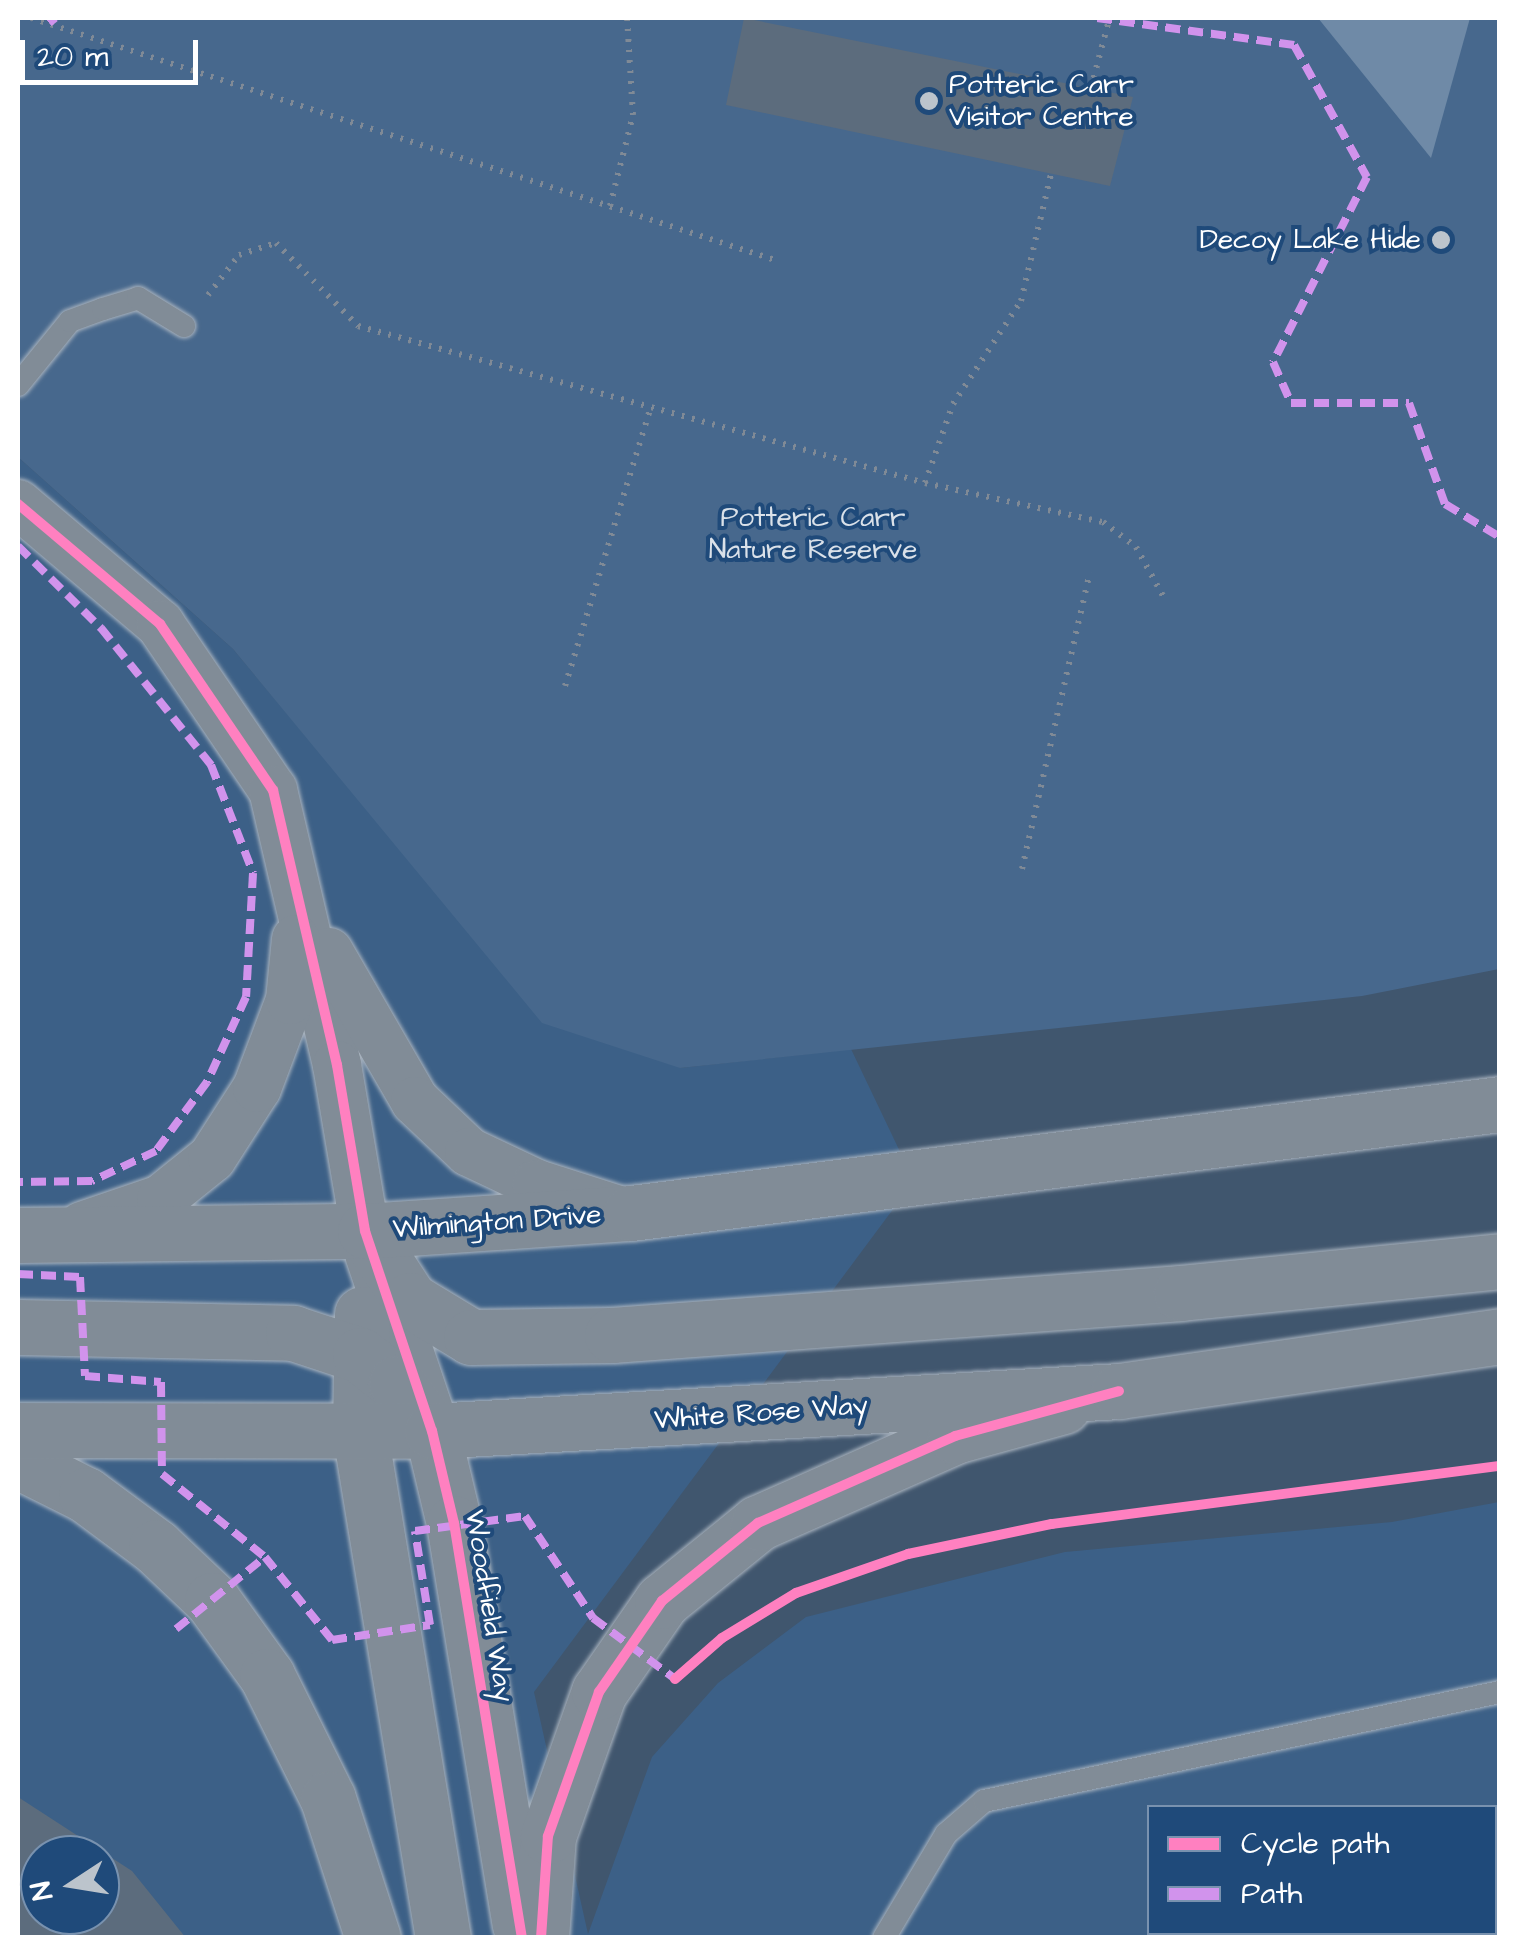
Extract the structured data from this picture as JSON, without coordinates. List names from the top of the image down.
{
  "streets": {
    "main road": ["Wilmington Drive", "White Rose Way", "Woodfield Way"]
  },
  "crossings": [
    ["Wilmington Drive", "Woodfield Way"],
    ["White Rose Way", "Woodfield Way"]
  ],
  "parks": ["Potteric Carr Nature Reserve"],
  "places": ["Potteric Carr Visitor Centre", "Decoy Lake Hide"],
  "legend": ["Cycle path", "Path"],
  "scale_bar": "20 m",
  "north": "left"
}
